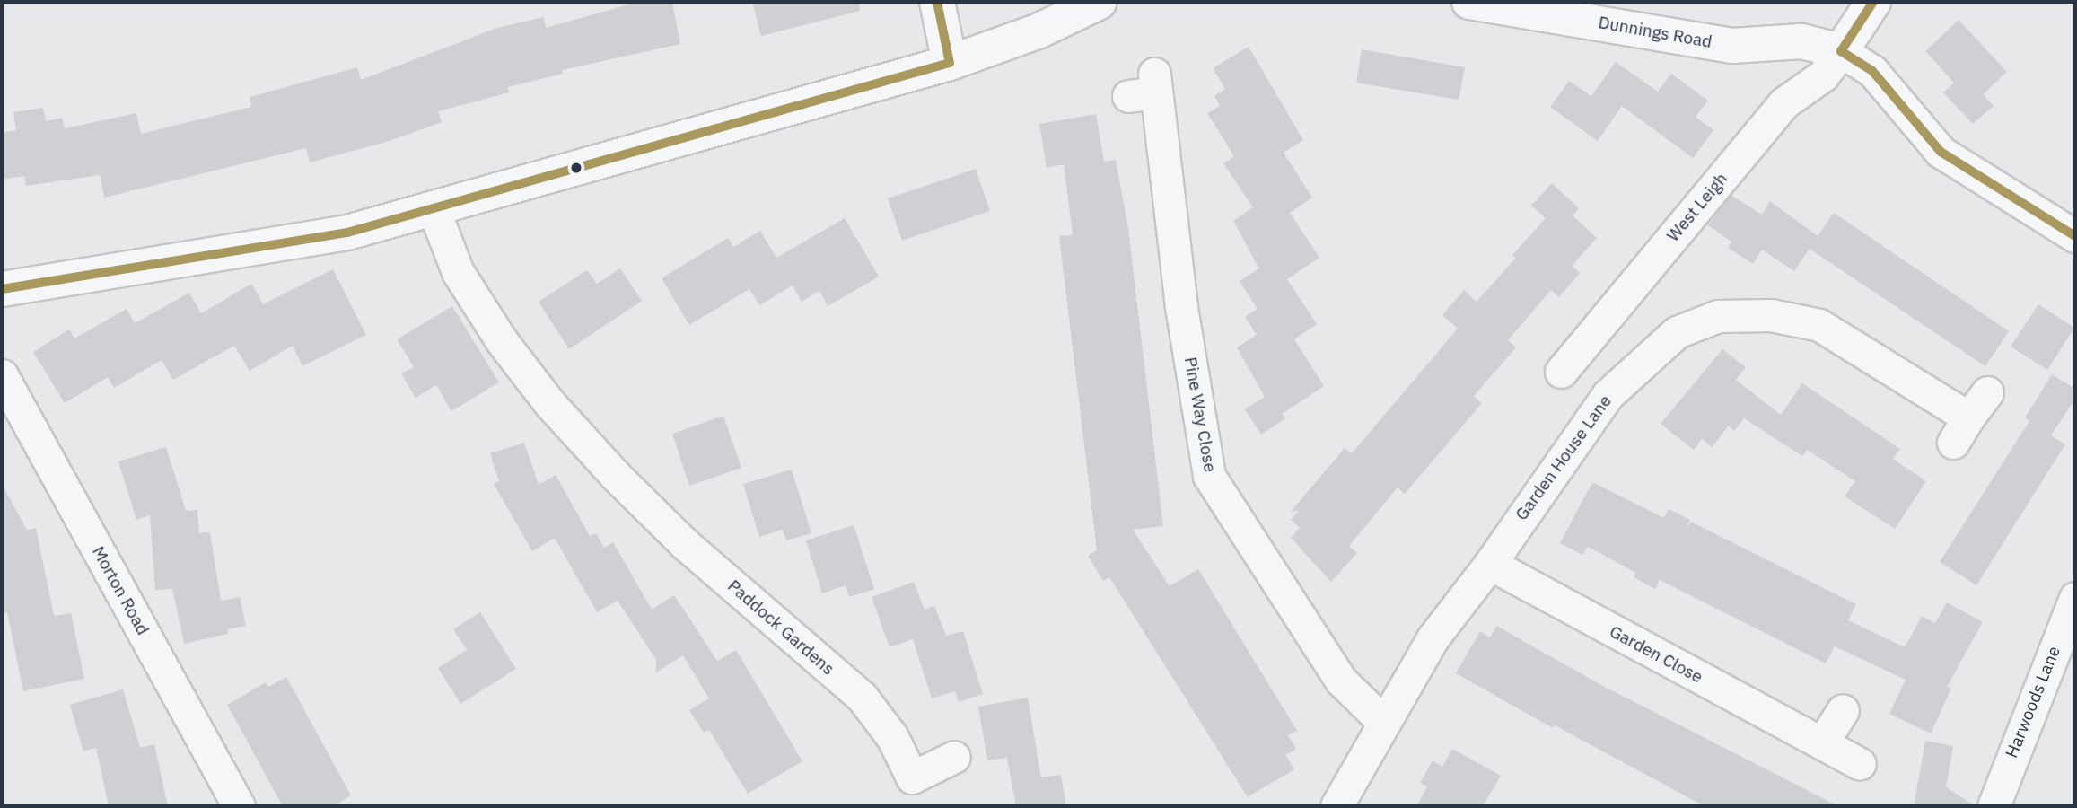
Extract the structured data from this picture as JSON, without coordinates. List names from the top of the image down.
{
  "streets": {
    "street": [
      "Dunnings Road",
      "West Leigh",
      "Pine Way Close",
      "Garden House Lane",
      "Morton Road",
      "Paddock Gardens",
      "Garden Close",
      "Harwoods Lane"
    ]
  },
  "crossings": [
    ["Dunnings Road", "West Leigh"],
    ["Pine Way Close", "Garden House Lane"],
    ["Garden House Lane", "Garden Close"]
  ]
}
